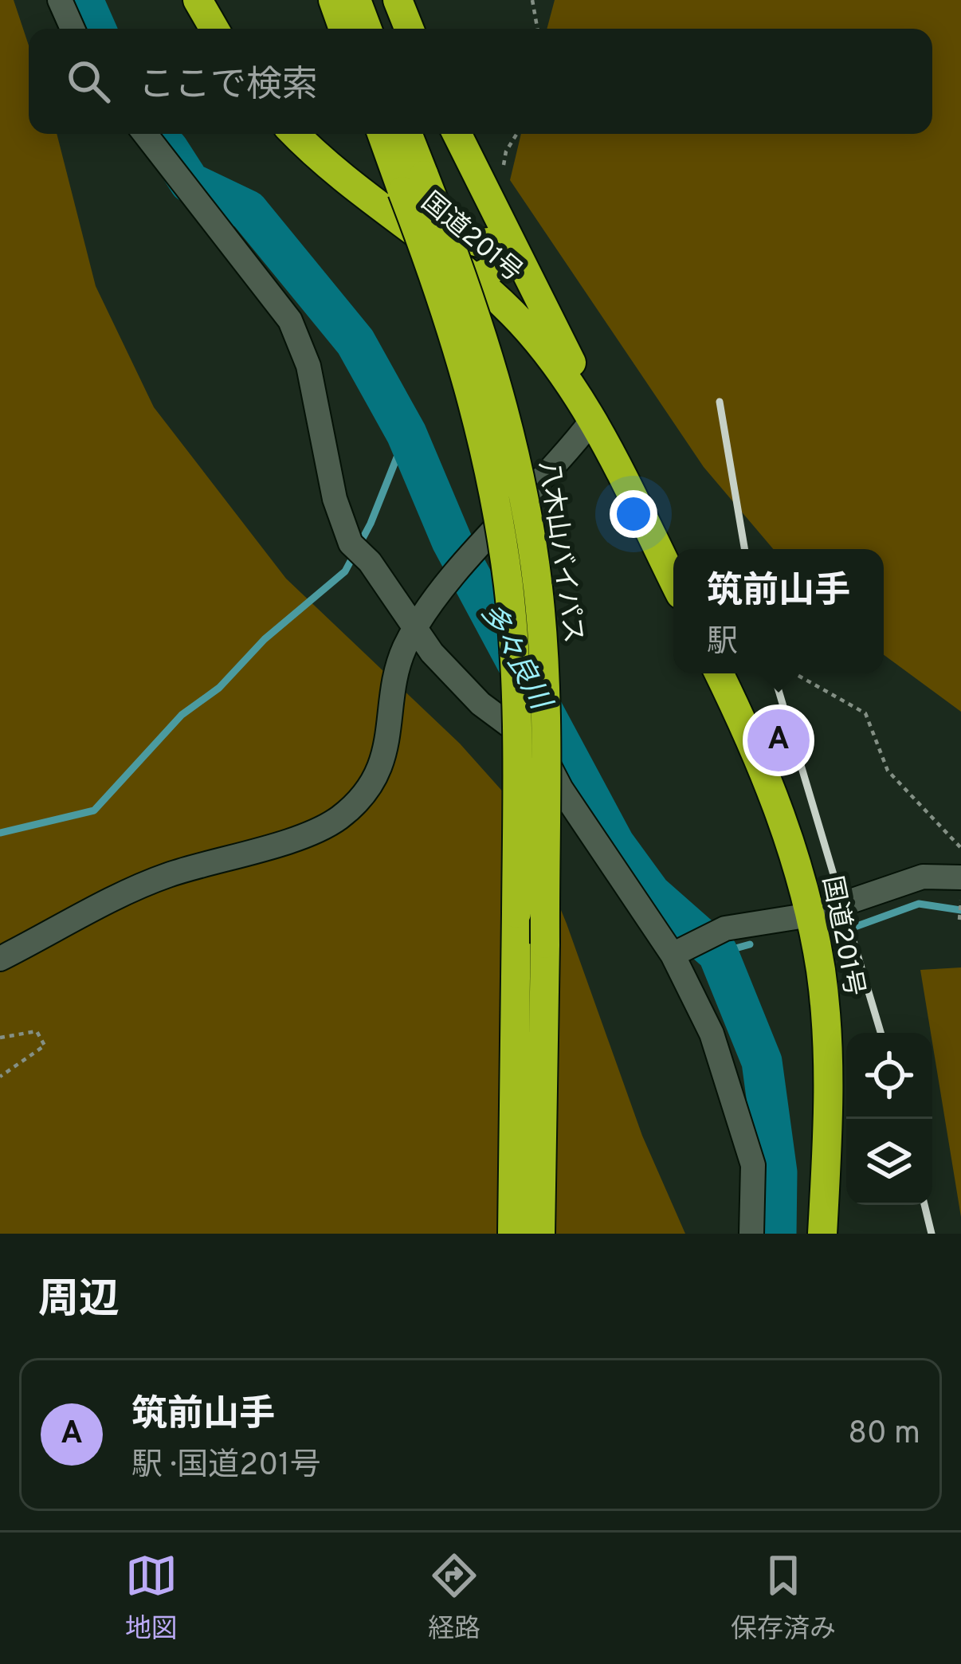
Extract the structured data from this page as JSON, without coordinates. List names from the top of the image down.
{
  "streets": {
    "highway": ["国道201号", "八木山バイパス"]
  },
  "crossings": [
    ["国道201号", "八木山バイパス"]
  ],
  "water": ["多々良川"],
  "page": {
    "search": "ここで検索",
    "popup": ["筑前山手", "駅"],
    "pins": "A",
    "heading": "周辺",
    "list": [
      {
        "mark": "A",
        "name": "筑前山手",
        "note": "駅 · 国道201号",
        "value": "80 m"
      }
    ],
    "nav": ["地図", "経路", "保存済み"]
  }
}
